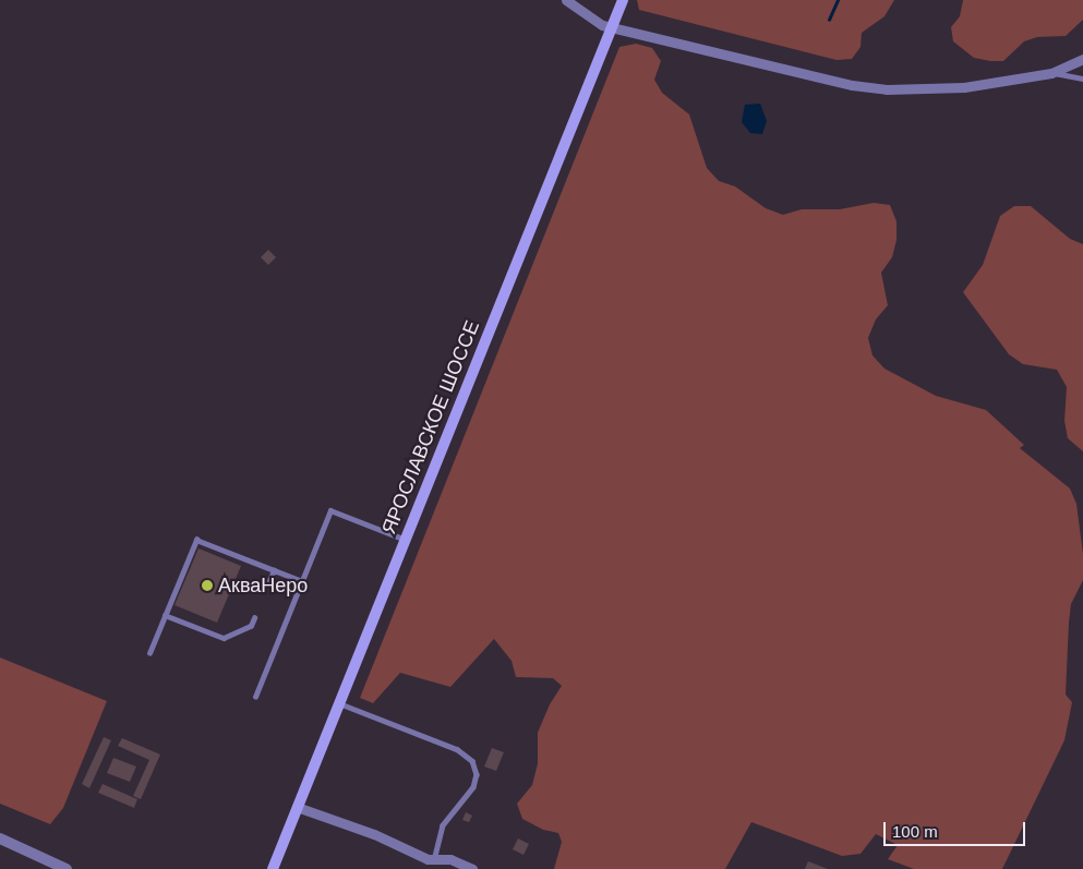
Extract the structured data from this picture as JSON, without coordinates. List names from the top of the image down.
{
  "streets": {
    "main road": ["ЯРОСЛАВСКОЕ ШОССЕ"]
  },
  "places": ["АкваНеро"],
  "scale_bar": "100 m"
}
